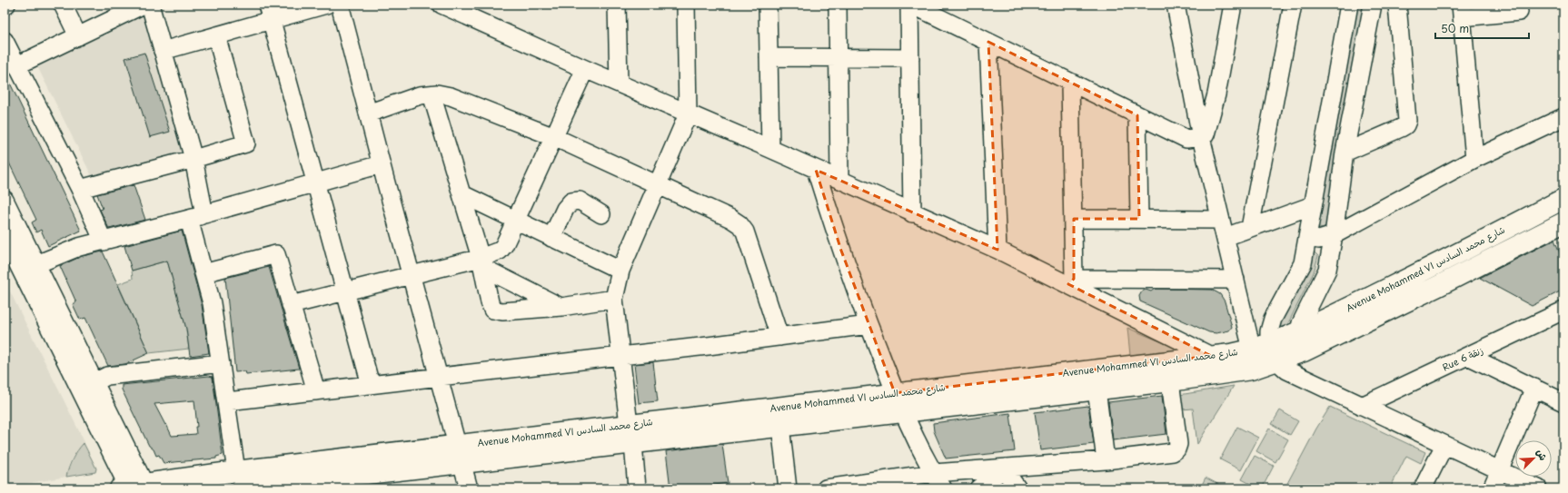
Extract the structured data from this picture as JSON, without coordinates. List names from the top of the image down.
{
  "streets": {
    "main road": ["Avenue Mohammed VI شارع محمد السادس"],
    "street": ["Rue 6 زنقة"]
  },
  "scale_bar": "50 m",
  "north": "top right"
}
